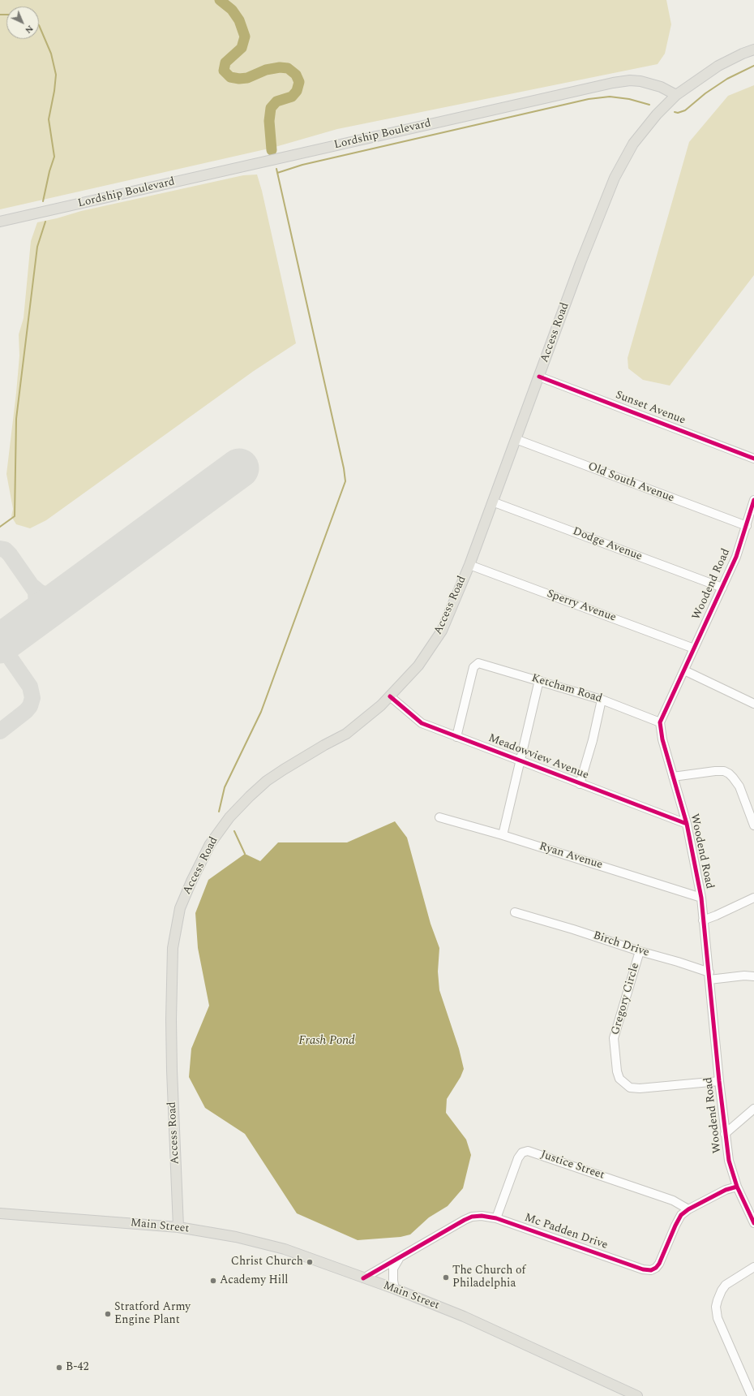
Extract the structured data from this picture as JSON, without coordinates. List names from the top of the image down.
{
  "streets": {
    "main road": ["Lordship Boulevard", "Access Road", "Main Street"],
    "street": [
      "Sunset Avenue",
      "Old South Avenue",
      "Dodge Avenue",
      "Woodend Road",
      "Sperry Avenue",
      "Ketcham Road",
      "Meadowview Avenue",
      "Ryan Avenue",
      "Birch Drive",
      "Gregory Circle",
      "Justice Street",
      "Mc Padden Drive"
    ]
  },
  "crossings": [
    ["Lordship Boulevard", "Access Road"],
    ["Access Road", "Sunset Avenue"],
    ["Access Road", "Old South Avenue"],
    ["Access Road", "Dodge Avenue"],
    ["Access Road", "Sperry Avenue"],
    ["Access Road", "Meadowview Avenue"],
    ["Access Road", "Main Street"],
    ["Old South Avenue", "Woodend Road"],
    ["Dodge Avenue", "Woodend Road"],
    ["Woodend Road", "Sperry Avenue"],
    ["Woodend Road", "Ketcham Road"],
    ["Woodend Road", "Meadowview Avenue"],
    ["Woodend Road", "Ryan Avenue"],
    ["Woodend Road", "Birch Drive"],
    ["Woodend Road", "Gregory Circle"],
    ["Woodend Road", "Mc Padden Drive"],
    ["Ketcham Road", "Meadowview Avenue"],
    ["Birch Drive", "Gregory Circle"],
    ["Justice Street", "Mc Padden Drive"],
    ["Main Street", "Mc Padden Drive"]
  ],
  "water": ["Frash Pond"],
  "places": [
    "Christ Church",
    "The Church of Philadelphia",
    "Academy Hill",
    "Stratford Army Engine Plant",
    "B-42"
  ],
  "north": "bottom right"
}
